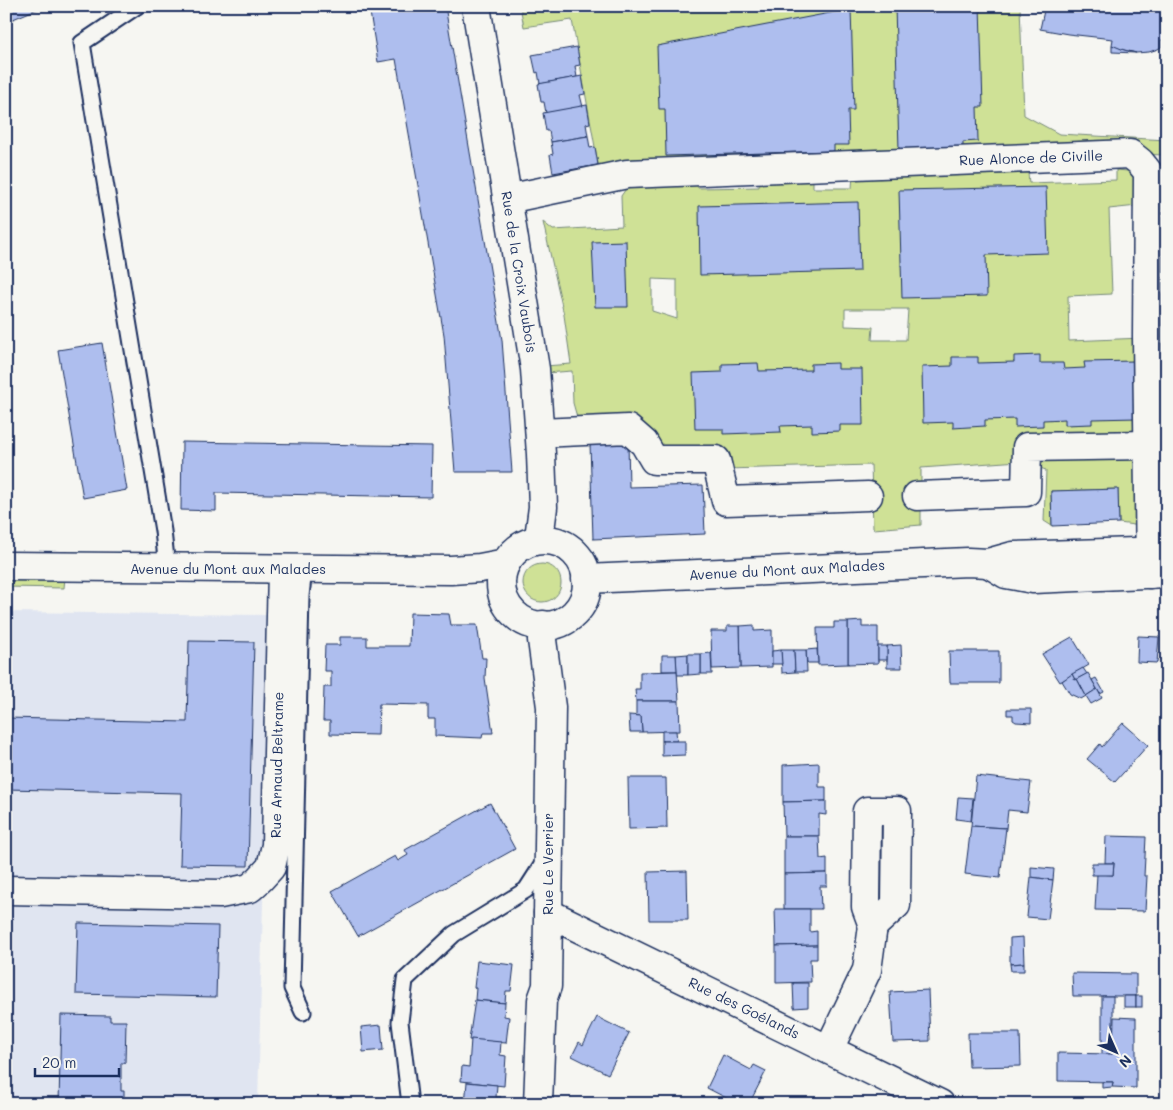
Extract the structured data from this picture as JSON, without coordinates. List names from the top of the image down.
{
  "streets": {
    "street": [
      "Rue Alonce de Civille",
      "Rue de la Croix Vaubois",
      "Avenue du Mont aux Malades",
      "Rue Arnaud Beltrame",
      "Rue Le Verrier",
      "Rue des Goélands"
    ]
  },
  "crossings": [
    ["Rue Alonce de Civille", "Rue de la Croix Vaubois"],
    ["Rue Alonce de Civille", "Avenue du Mont aux Malades"],
    ["Rue de la Croix Vaubois", "Avenue du Mont aux Malades"],
    ["Rue de la Croix Vaubois", "Rue Le Verrier"],
    ["Avenue du Mont aux Malades", "Rue Arnaud Beltrame"],
    ["Avenue du Mont aux Malades", "Rue Le Verrier"],
    ["Rue Le Verrier", "Rue des Goélands"]
  ],
  "scale_bar": "20 m",
  "north": "bottom right"
}
